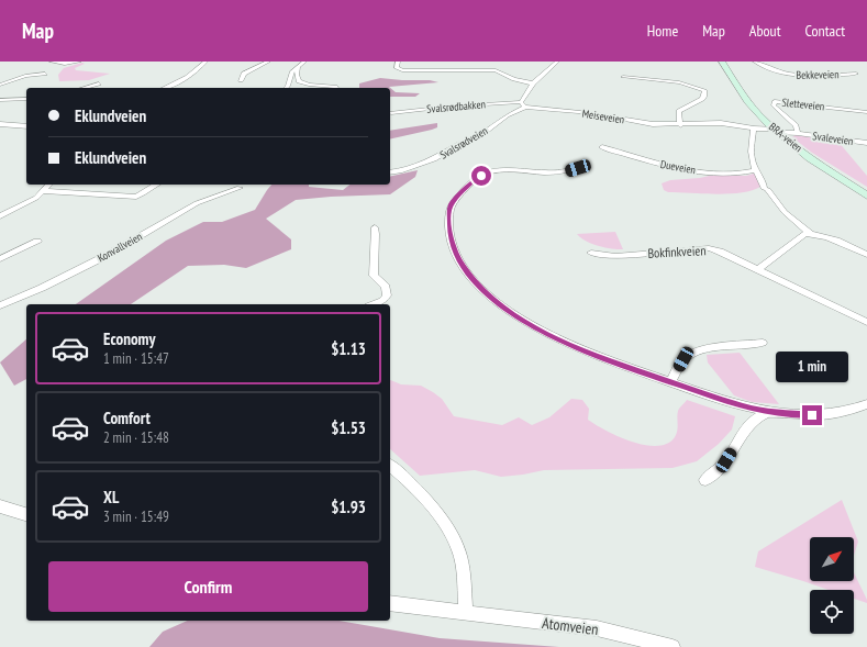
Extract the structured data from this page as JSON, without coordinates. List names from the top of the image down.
{
  "streets": {
    "main road": ["BRA-veien"],
    "street": [
      "Bekkeveien",
      "Sletteveien",
      "Svalsrødbakken",
      "Meiseveien",
      "Svaleveien",
      "Svalsrødveien",
      "Dueveien",
      "Konvallveien",
      "Bokfinkveien",
      "Atomveien"
    ]
  },
  "crossings": [
    ["Sletteveien", "Svaleveien"],
    ["Meiseveien", "BRA-veien"],
    ["Meiseveien", "Svalsrødveien"]
  ],
  "north": "top right",
  "page": {
    "header": "Map",
    "nav": [
      "Home",
      "Map",
      "About",
      "Contact"
    ],
    "banner": ["Eklundveien", "Eklundveien"],
    "list": [
      {
        "name": "Economy",
        "note": "1 min · 15:47",
        "value": "$1.13"
      },
      {
        "name": "Comfort",
        "note": "2 min · 15:48",
        "value": "$1.53"
      },
      {
        "name": "XL",
        "note": "3 min · 15:49",
        "value": "$1.93"
      }
    ],
    "bubble": "1 min",
    "buttons": "Confirm"
  }
}
